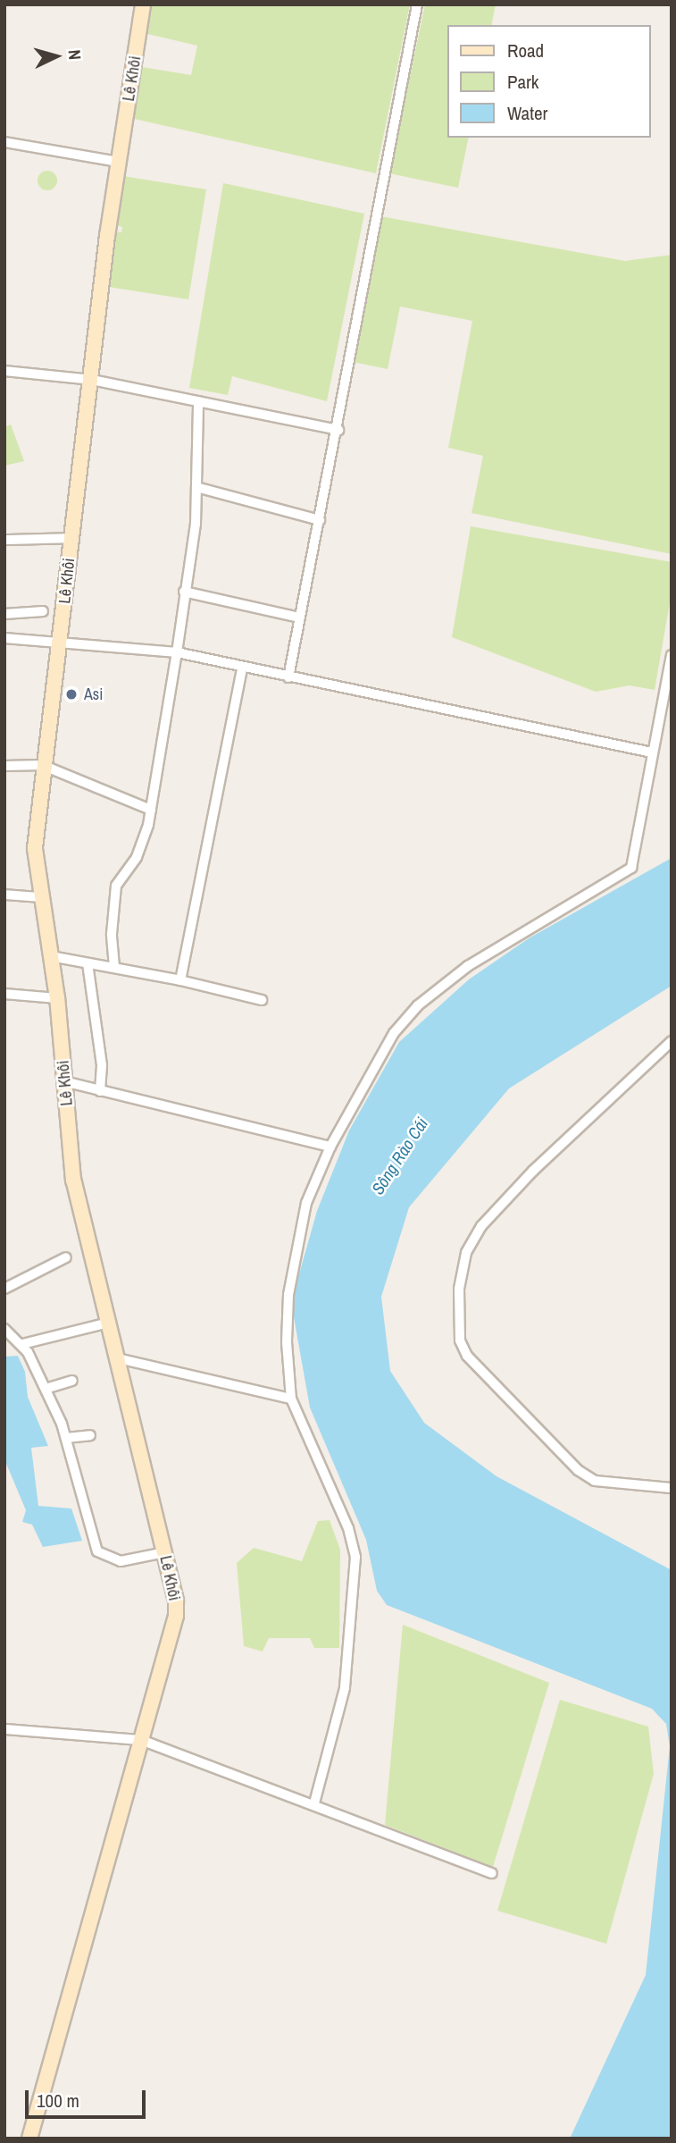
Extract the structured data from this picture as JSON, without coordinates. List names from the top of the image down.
{
  "streets": {
    "street": ["Lê Khôi"]
  },
  "water": ["Sông Rào Cái"],
  "places": ["Asi"],
  "legend": ["Road", "Park", "Water"],
  "scale_bar": "100 m",
  "north": "right"
}
